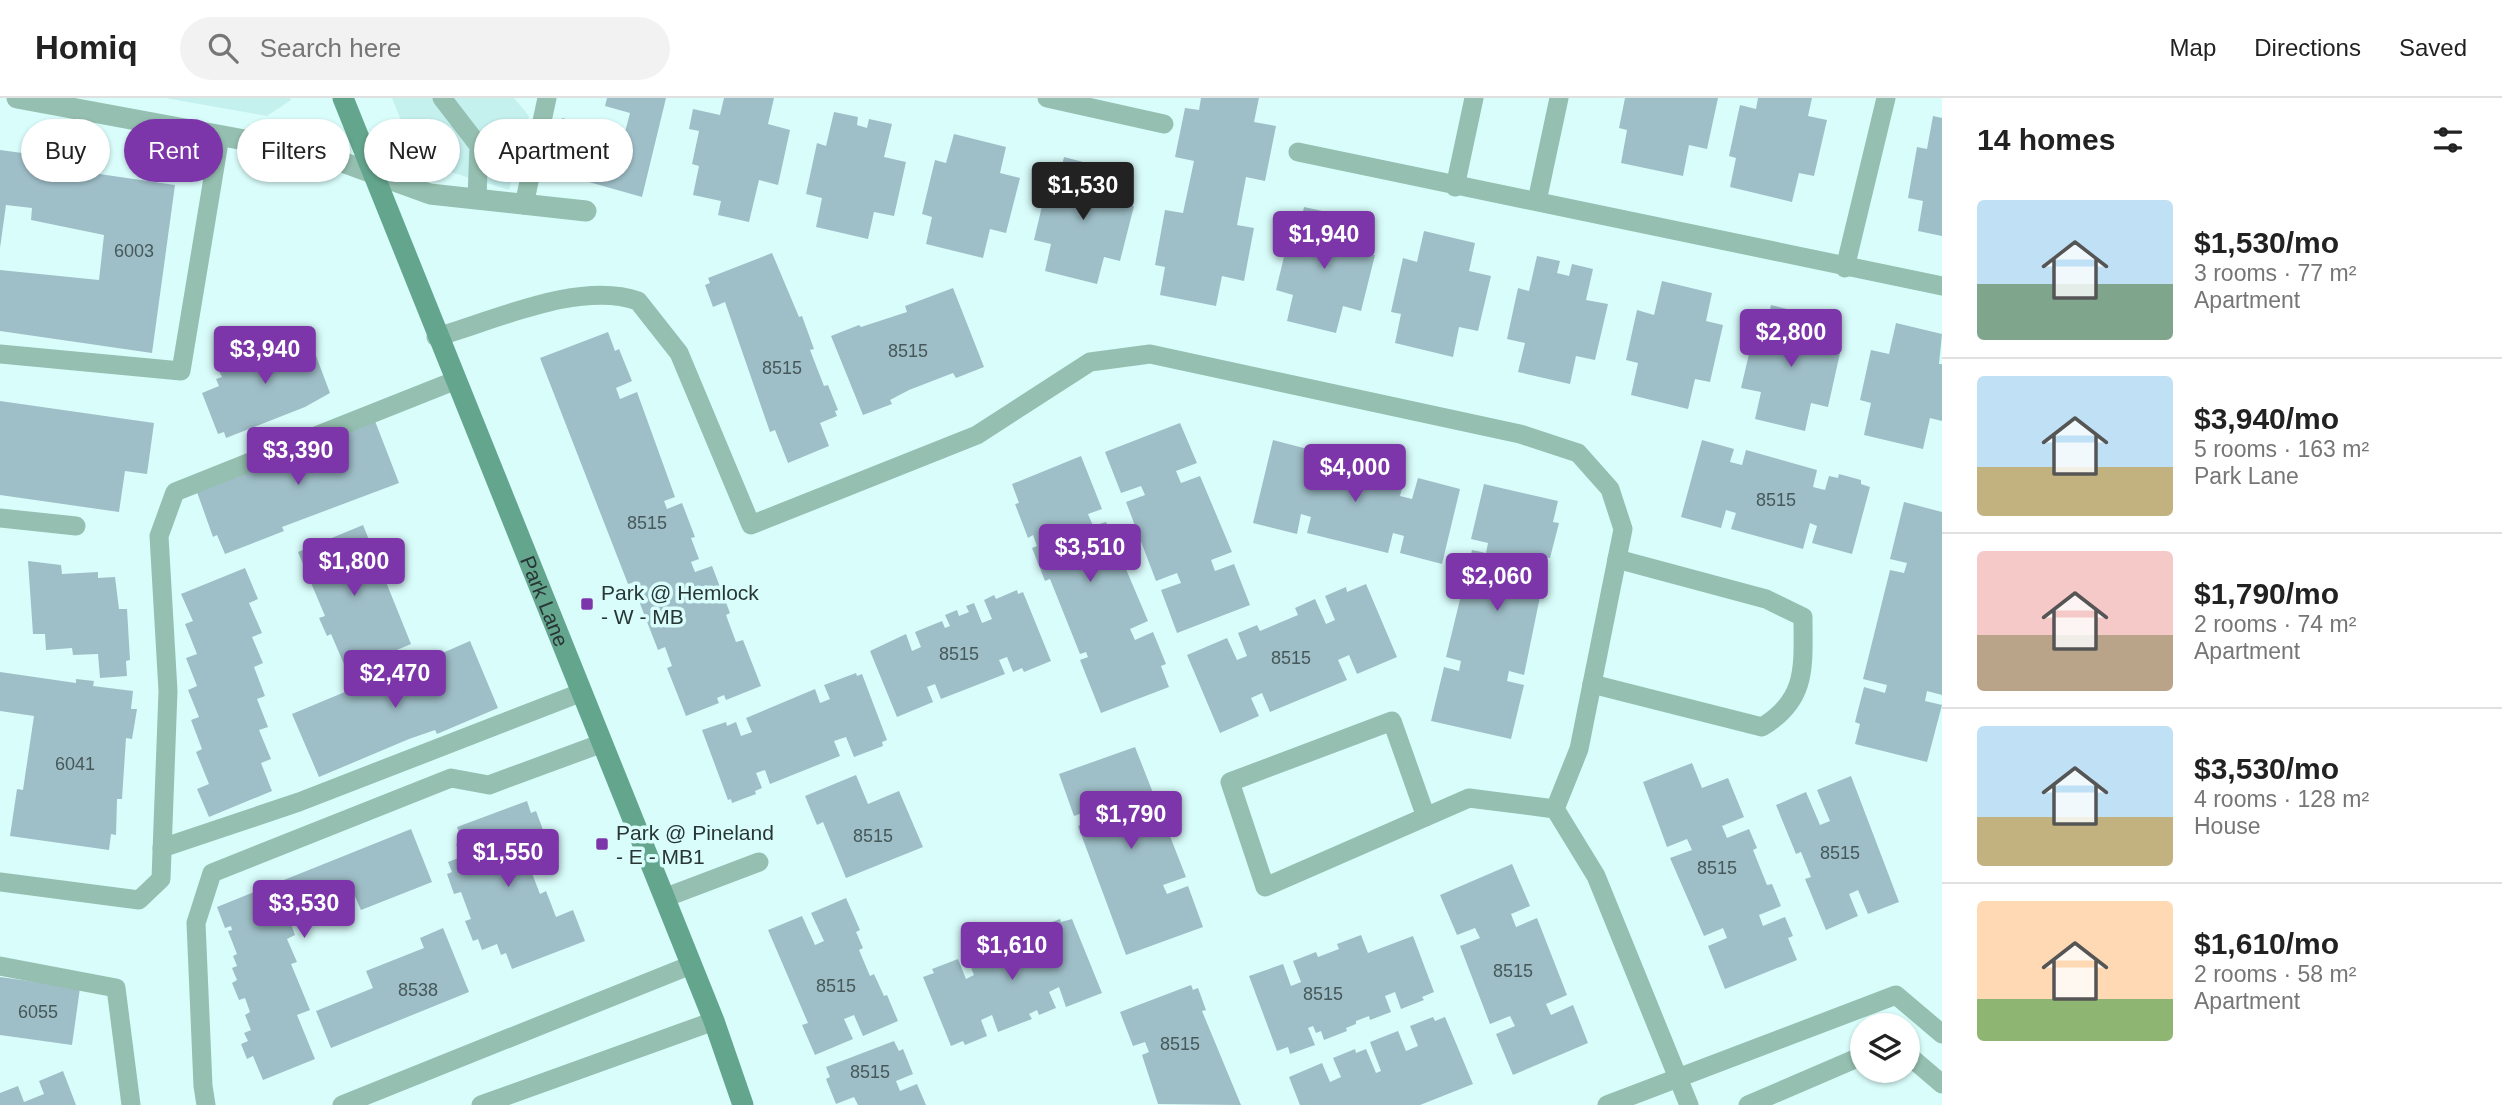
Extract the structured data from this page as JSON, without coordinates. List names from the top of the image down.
{
  "streets": {
    "main road": ["Park Lane"]
  },
  "places": {
    "transit": ["Park @ Hemlock - W - MB", "Park @ Pineland - E - MB1"]
  },
  "house_numbers": [
    "6003",
    "8515",
    "8515",
    "8515",
    "8515",
    "8515",
    "8515",
    "6041",
    "8515",
    "8515",
    "8515",
    "8515",
    "8515",
    "8538",
    "8515",
    "6055",
    "8515",
    "8515"
  ],
  "page": {
    "header": "Homiq",
    "search": "Search here",
    "nav": ["Map", "Directions", "Saved"],
    "heading": "14 homes",
    "chip": [
      "Buy",
      "Rent",
      "Filters",
      "New",
      "Apartment"
    ],
    "price": [
      "$1,530",
      "$1,940",
      "$2,800",
      "$3,940",
      "$3,390",
      "$4,000",
      "$3,510",
      "$1,800",
      "$2,060",
      "$2,470",
      "$1,790",
      "$1,550",
      "$3,530",
      "$1,610"
    ],
    "list": [
      {
        "name": "$1,530/mo",
        "note": "3 rooms · 77 m² · Apartment"
      },
      {
        "name": "$3,940/mo",
        "note": "5 rooms · 163 m² · Park Lane"
      },
      {
        "name": "$1,790/mo",
        "note": "2 rooms · 74 m² · Apartment"
      },
      {
        "name": "$3,530/mo",
        "note": "4 rooms · 128 m² · House"
      },
      {
        "name": "$1,610/mo",
        "note": "2 rooms · 58 m² · Apartment"
      }
    ]
  }
}
